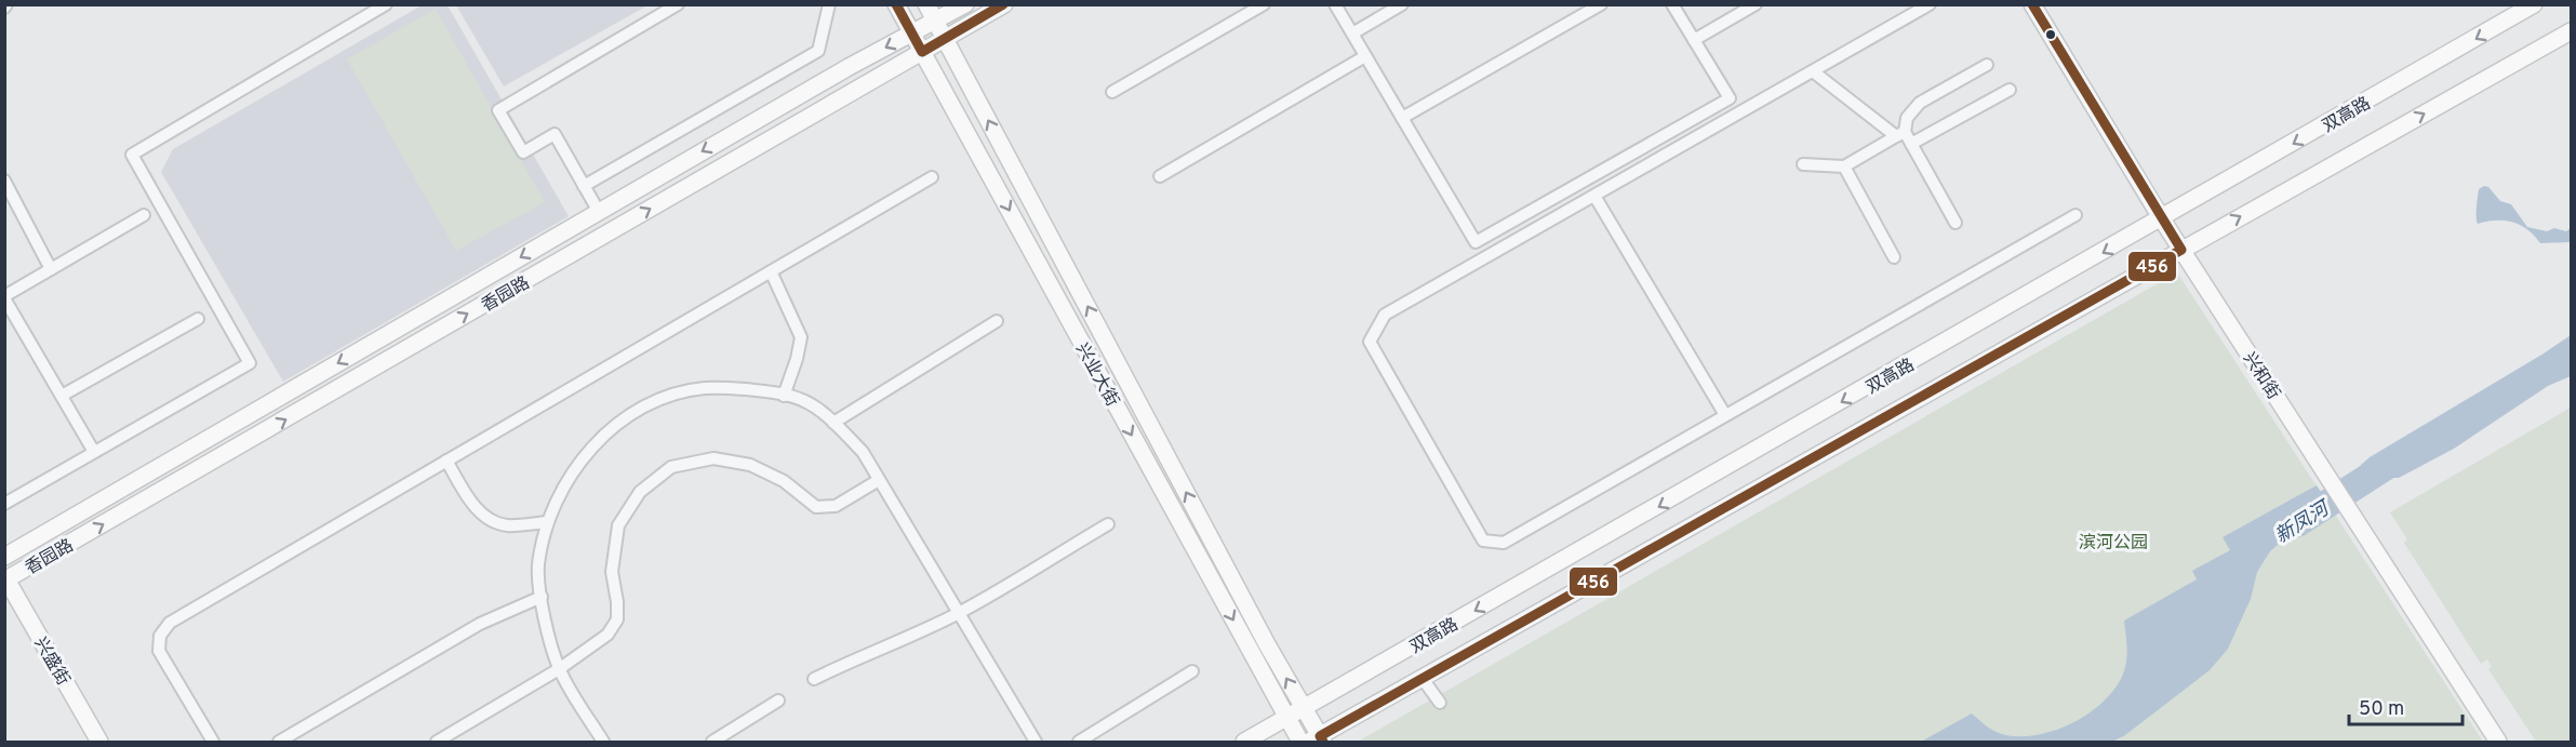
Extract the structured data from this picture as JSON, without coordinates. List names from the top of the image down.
{
  "streets": {
    "street": [
      "双高路",
      "香园路",
      "兴业大街",
      "兴和街",
      "兴盛街"
    ]
  },
  "crossings": [
    ["双高路", "兴业大街"],
    ["双高路", "兴和街"],
    ["香园路", "兴业大街"],
    ["香园路", "兴盛街"]
  ],
  "water": ["新凤河"],
  "parks": ["滨河公园"],
  "lines": ["transit line 456"],
  "scale_bar": "50 m"
}
